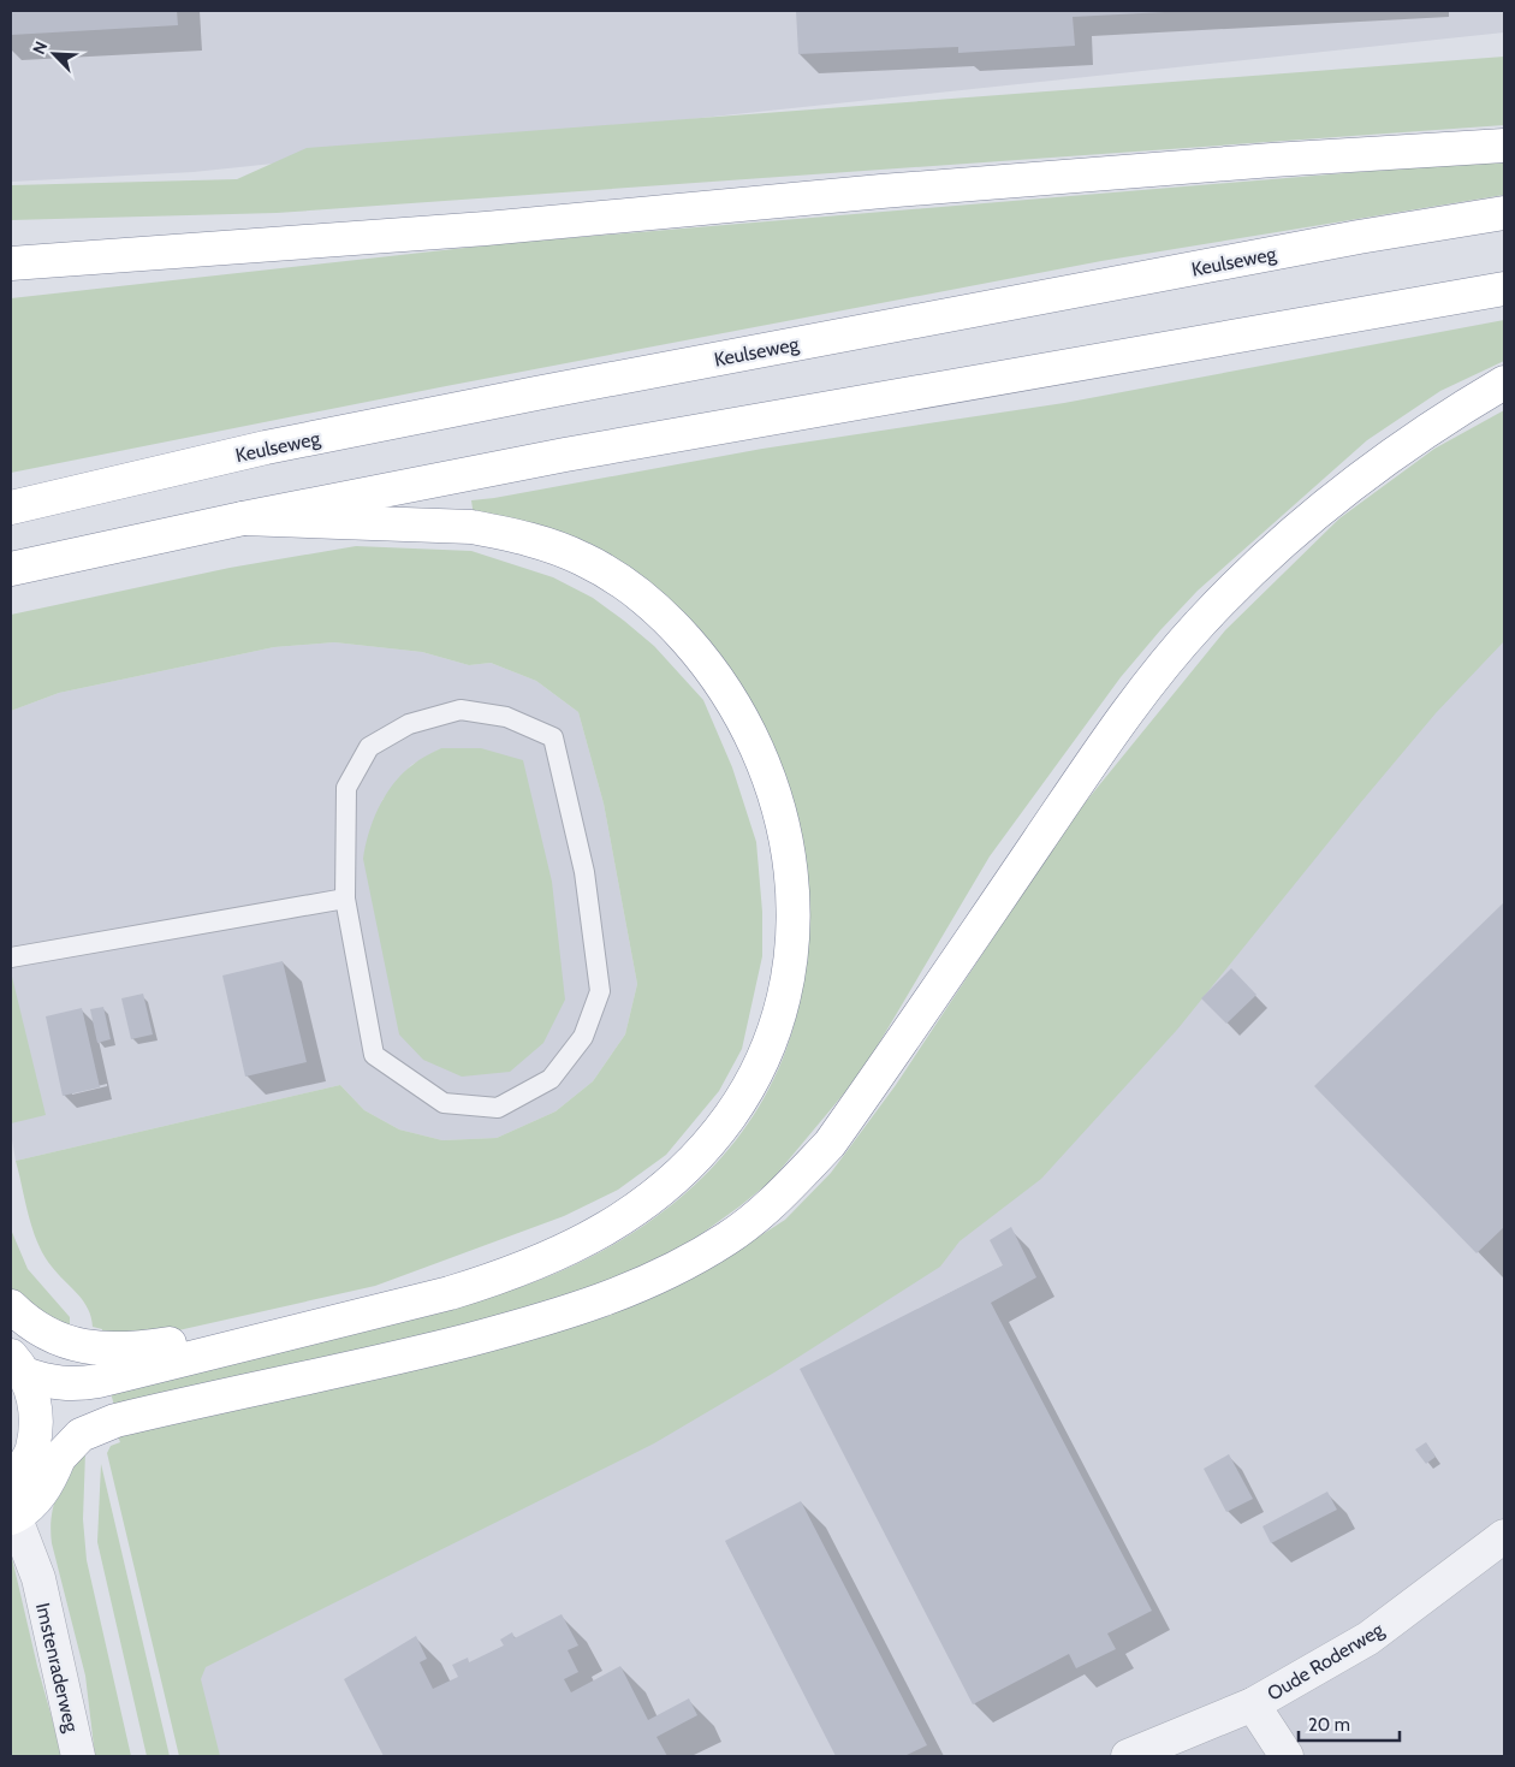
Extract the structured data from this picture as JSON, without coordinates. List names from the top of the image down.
{
  "streets": {
    "main road": ["Keulseweg"],
    "street": ["Oude Roderweg", "Imstenraderweg"]
  },
  "scale_bar": "20 m",
  "north": "top left"
}
